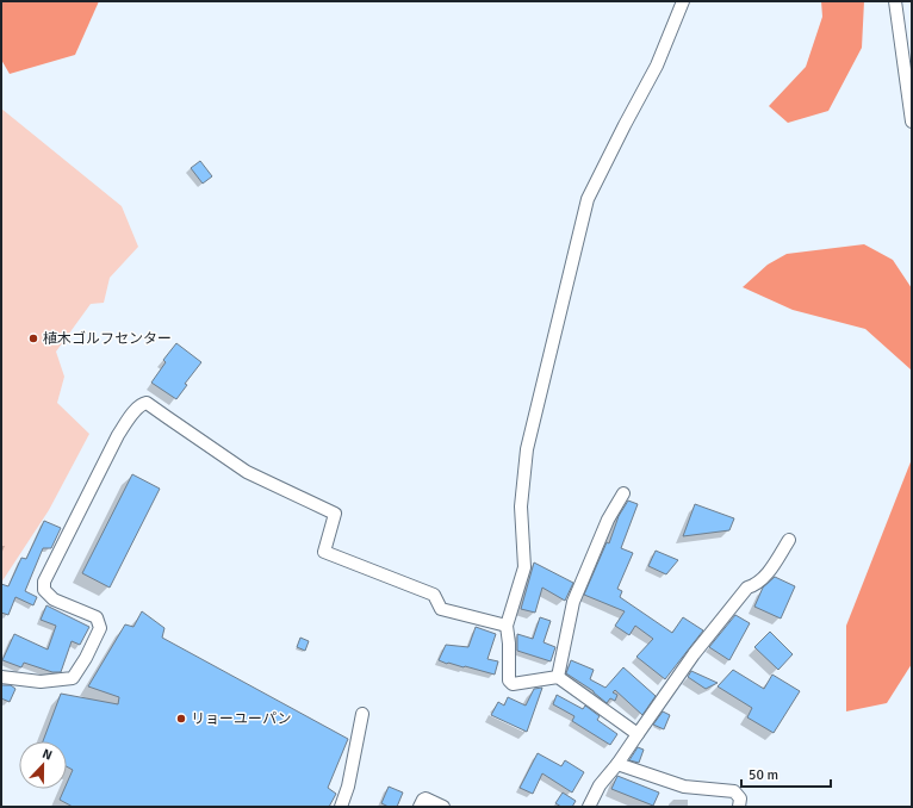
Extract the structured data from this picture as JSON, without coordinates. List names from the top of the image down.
{
  "places": ["植木ゴルフセンター", "リョーユーパン"],
  "scale_bar": "50 m",
  "north": "top"
}
